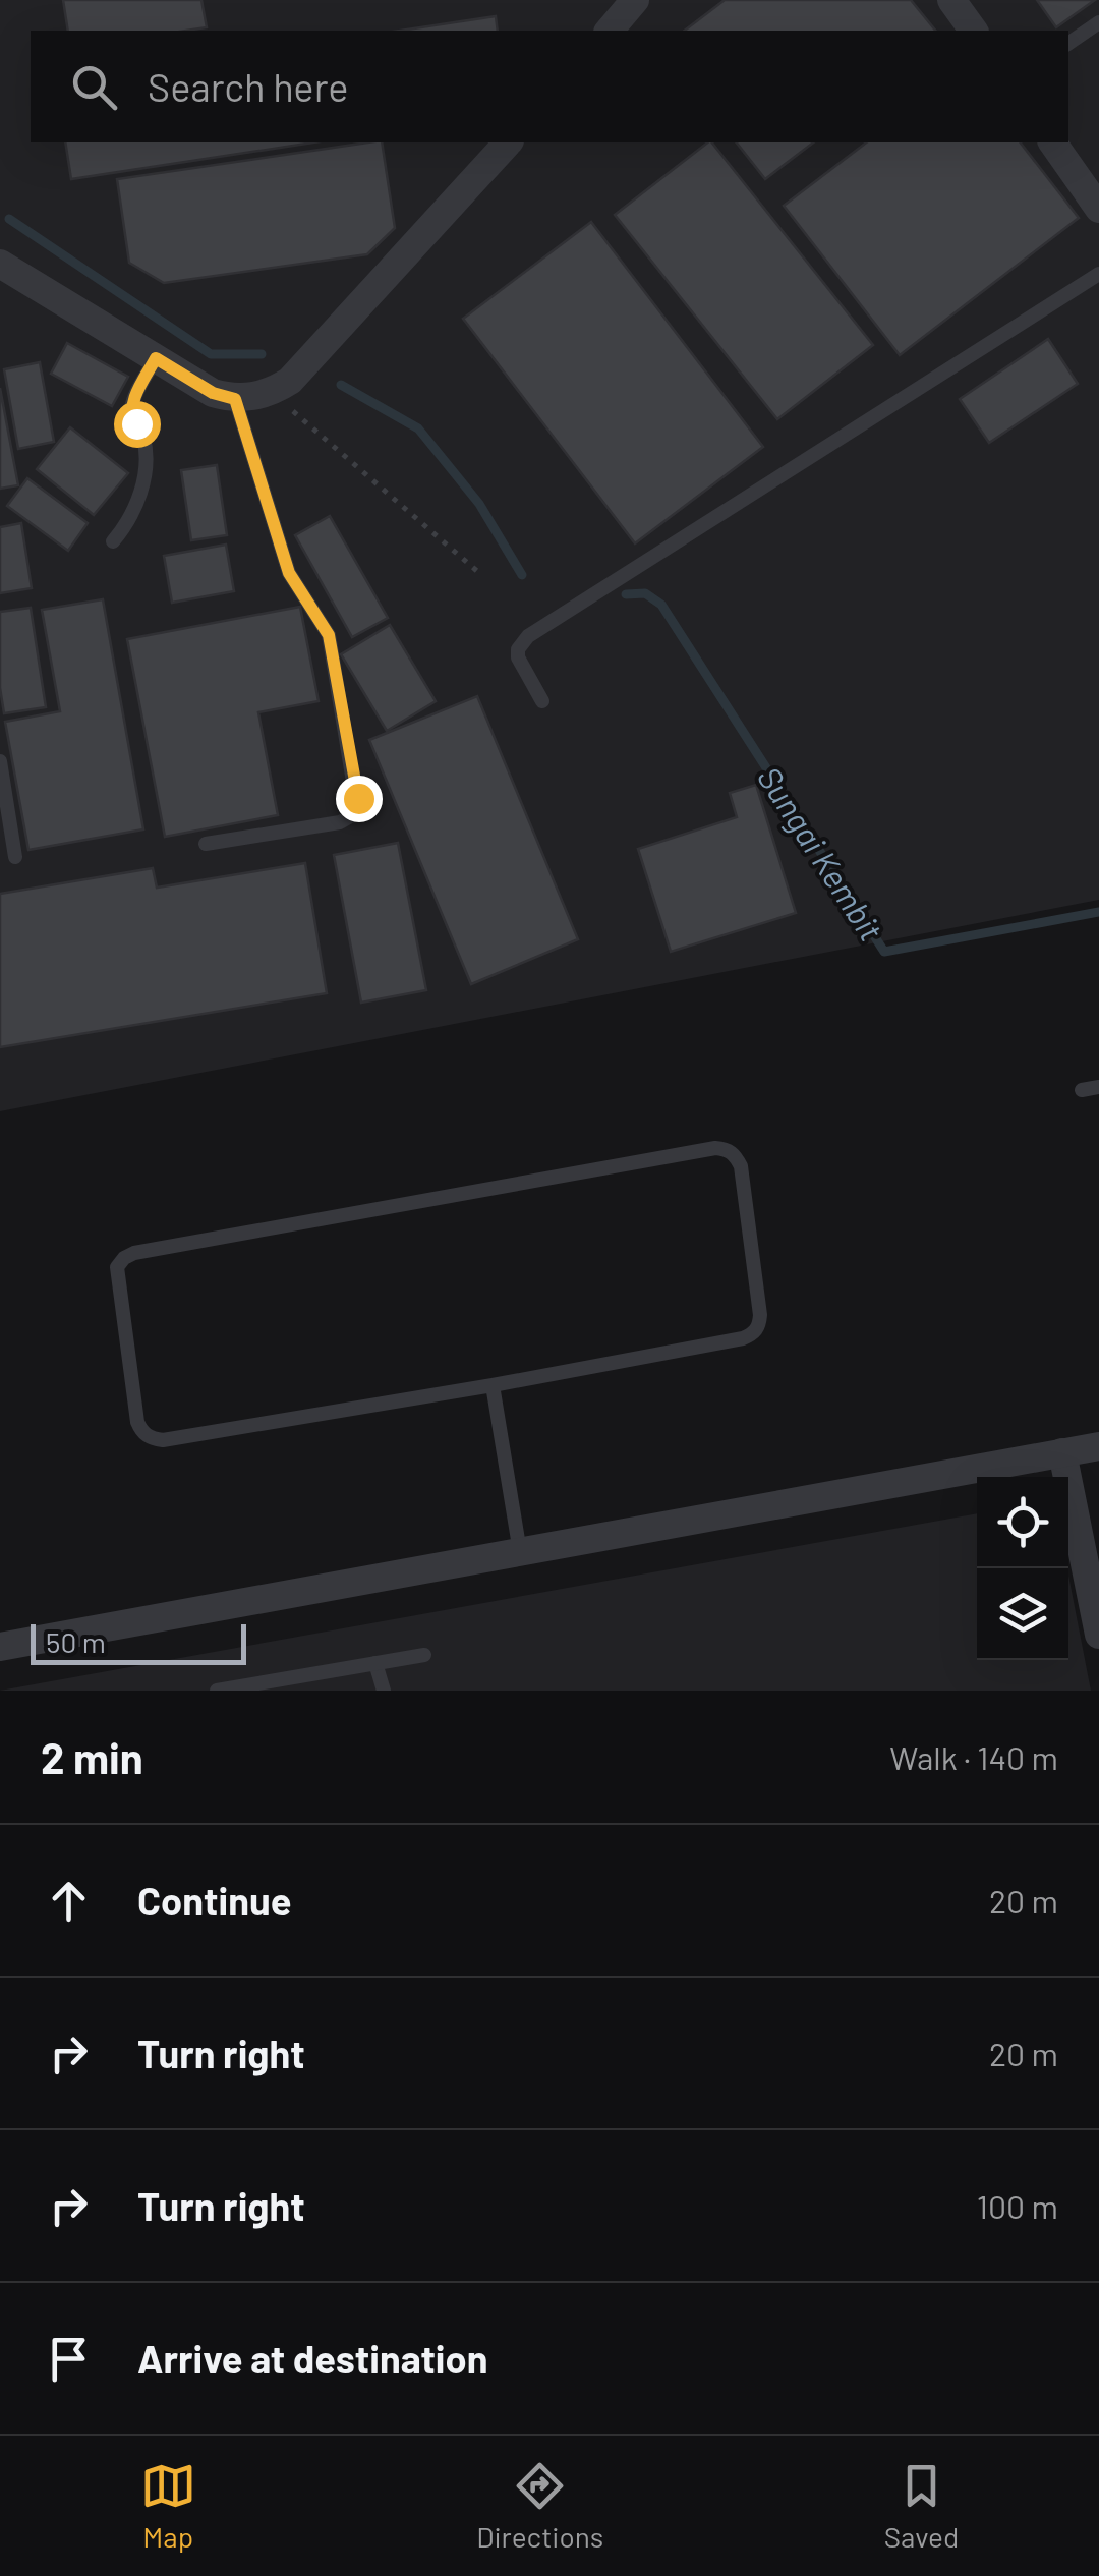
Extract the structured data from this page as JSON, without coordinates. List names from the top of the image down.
{
  "water": ["Sungai Kembit"],
  "scale_bar": "50 m",
  "page": {
    "search": "Search here",
    "scale": "50 m",
    "heading": ["2 min", "Walk · 140 m"],
    "list": [
      ["Continue", "20 m"],
      ["Turn right", "20 m"],
      ["Turn right", "100 m"],
      "Arrive at destination"
    ],
    "nav": ["Map", "Directions", "Saved"]
  }
}
